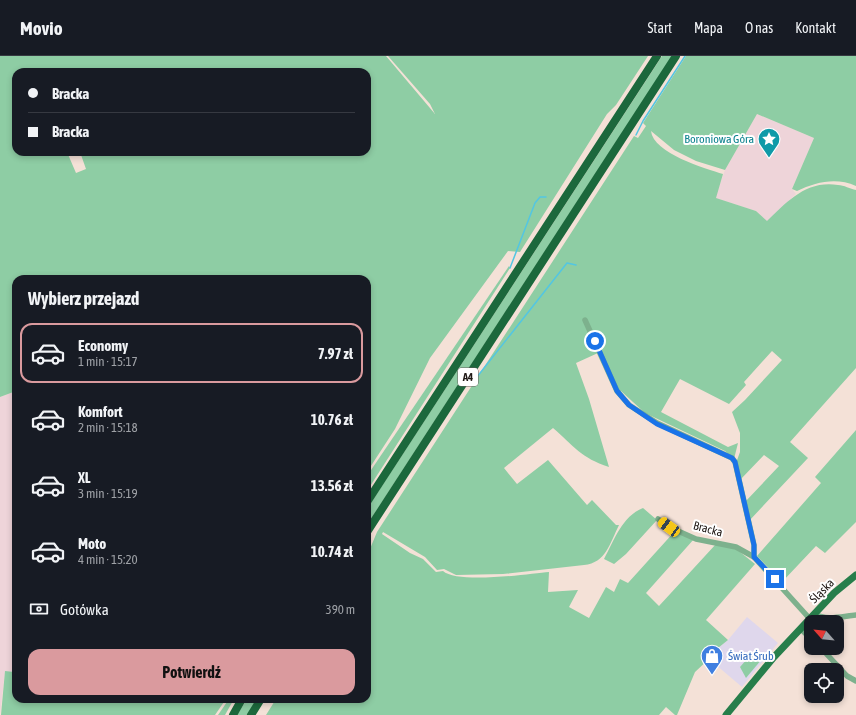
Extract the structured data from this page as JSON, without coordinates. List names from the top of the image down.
{
  "streets": {
    "highway": ["A4"],
    "main road": ["Śląska"],
    "street": ["Bracka"]
  },
  "places": {
    "place": ["Boroniowa Góra"],
    "shop": ["Świat Śrub"]
  },
  "north": "top left",
  "page": {
    "header": "Movio",
    "nav": [
      "Start",
      "Mapa",
      "O nas",
      "Kontakt"
    ],
    "banner": ["Bracka", "Bracka"],
    "heading": "Wybierz przejazd",
    "list": [
      {
        "name": "Economy",
        "note": "1 min · 15:17",
        "value": "7.97 zł"
      },
      {
        "name": "Komfort",
        "note": "2 min · 15:18",
        "value": "10.76 zł"
      },
      {
        "name": "XL",
        "note": "3 min · 15:19",
        "value": "13.56 zł"
      },
      {
        "name": "Moto",
        "note": "4 min · 15:20",
        "value": "10.74 zł"
      }
    ],
    "pay": ["Gotówka", "390 m"],
    "buttons": "Potwierdź"
  }
}
